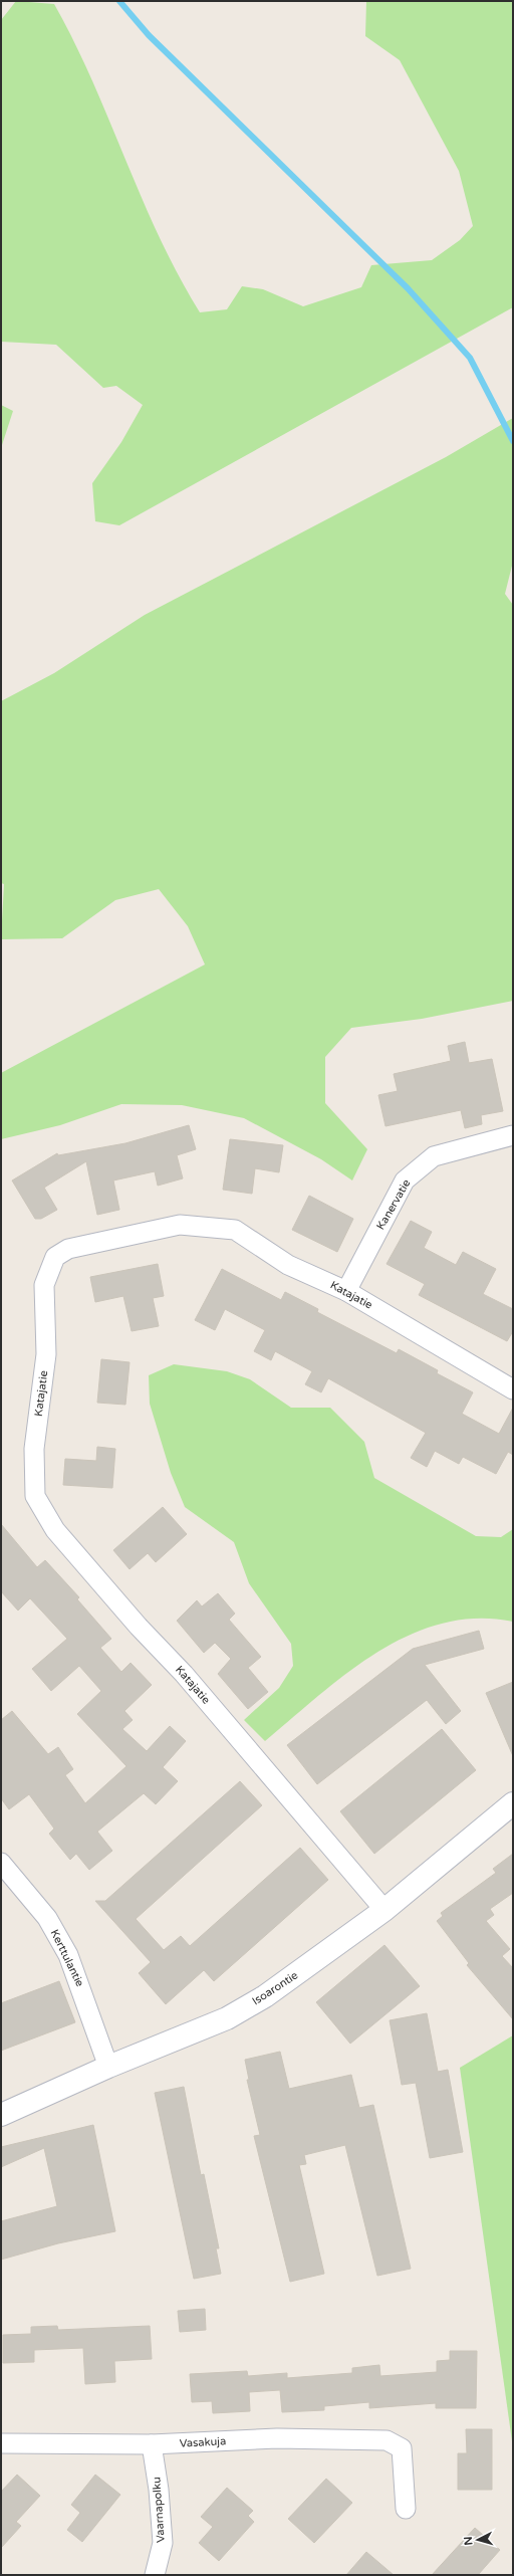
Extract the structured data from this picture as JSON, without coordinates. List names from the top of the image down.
{
  "streets": {
    "street": [
      "Kanervatie",
      "Katajatie",
      "Kerttulantie",
      "Isoarontie",
      "Vasakuja",
      "Vaarnapolku"
    ]
  },
  "crossings": [
    ["Kanervatie", "Katajatie"],
    ["Katajatie", "Isoarontie"],
    ["Kerttulantie", "Isoarontie"],
    ["Vasakuja", "Vaarnapolku"]
  ],
  "north": "left"
}
